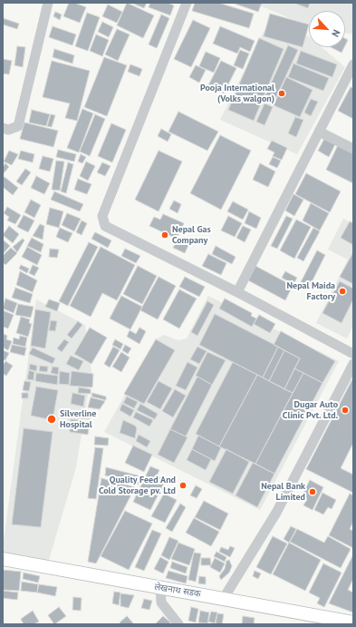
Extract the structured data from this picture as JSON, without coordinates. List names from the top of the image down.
{
  "streets": {
    "main road": ["लेखनाथ सडक"]
  },
  "places": [
    "Pooja International (Volks walgon)",
    "Nepal Gas Company",
    "Nepal Maida Factory",
    "Dugar Auto Clinic Pvt. Ltd.",
    "Silverline Hospital",
    "Quality Feed And Cold Storage pv. Ltd",
    "Nepal Bank Limited"
  ],
  "north": "bottom right"
}
